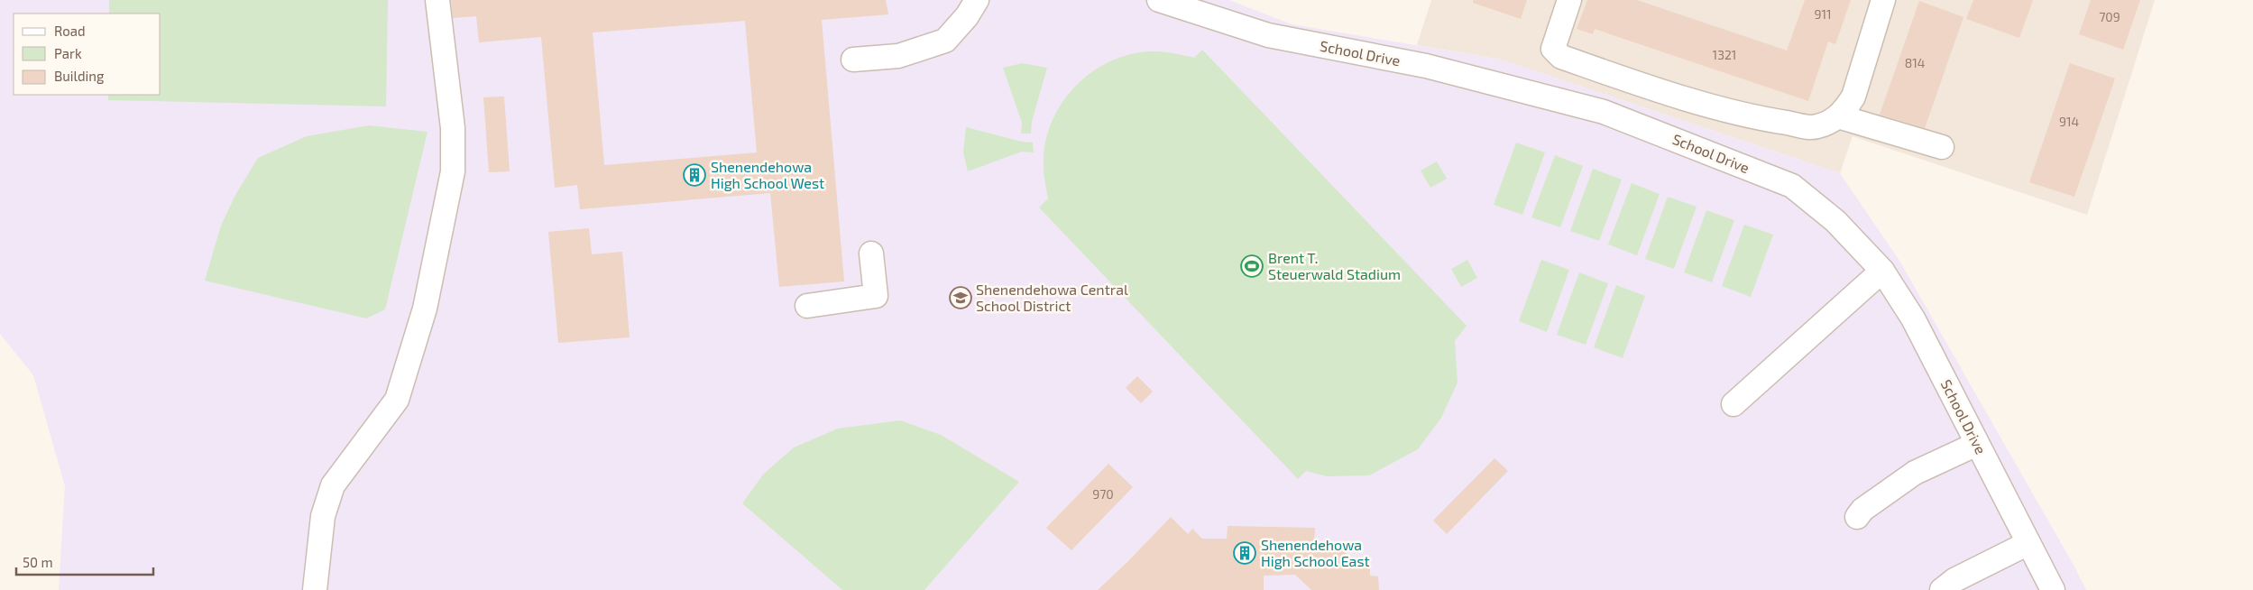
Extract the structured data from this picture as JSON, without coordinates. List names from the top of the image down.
{
  "streets": {
    "street": ["School Drive"]
  },
  "places": {
    "building": ["Shenendehowa High School West", "Shenendehowa High School East"],
    "sports": ["Brent T. Steuerwald Stadium"],
    "school or university": ["Shenendehowa Central School District"]
  },
  "house_numbers": [
    "911",
    "709",
    "1321",
    "814",
    "914",
    "970"
  ],
  "legend": ["Road", "Park", "Building"],
  "scale_bar": "50 m"
}
